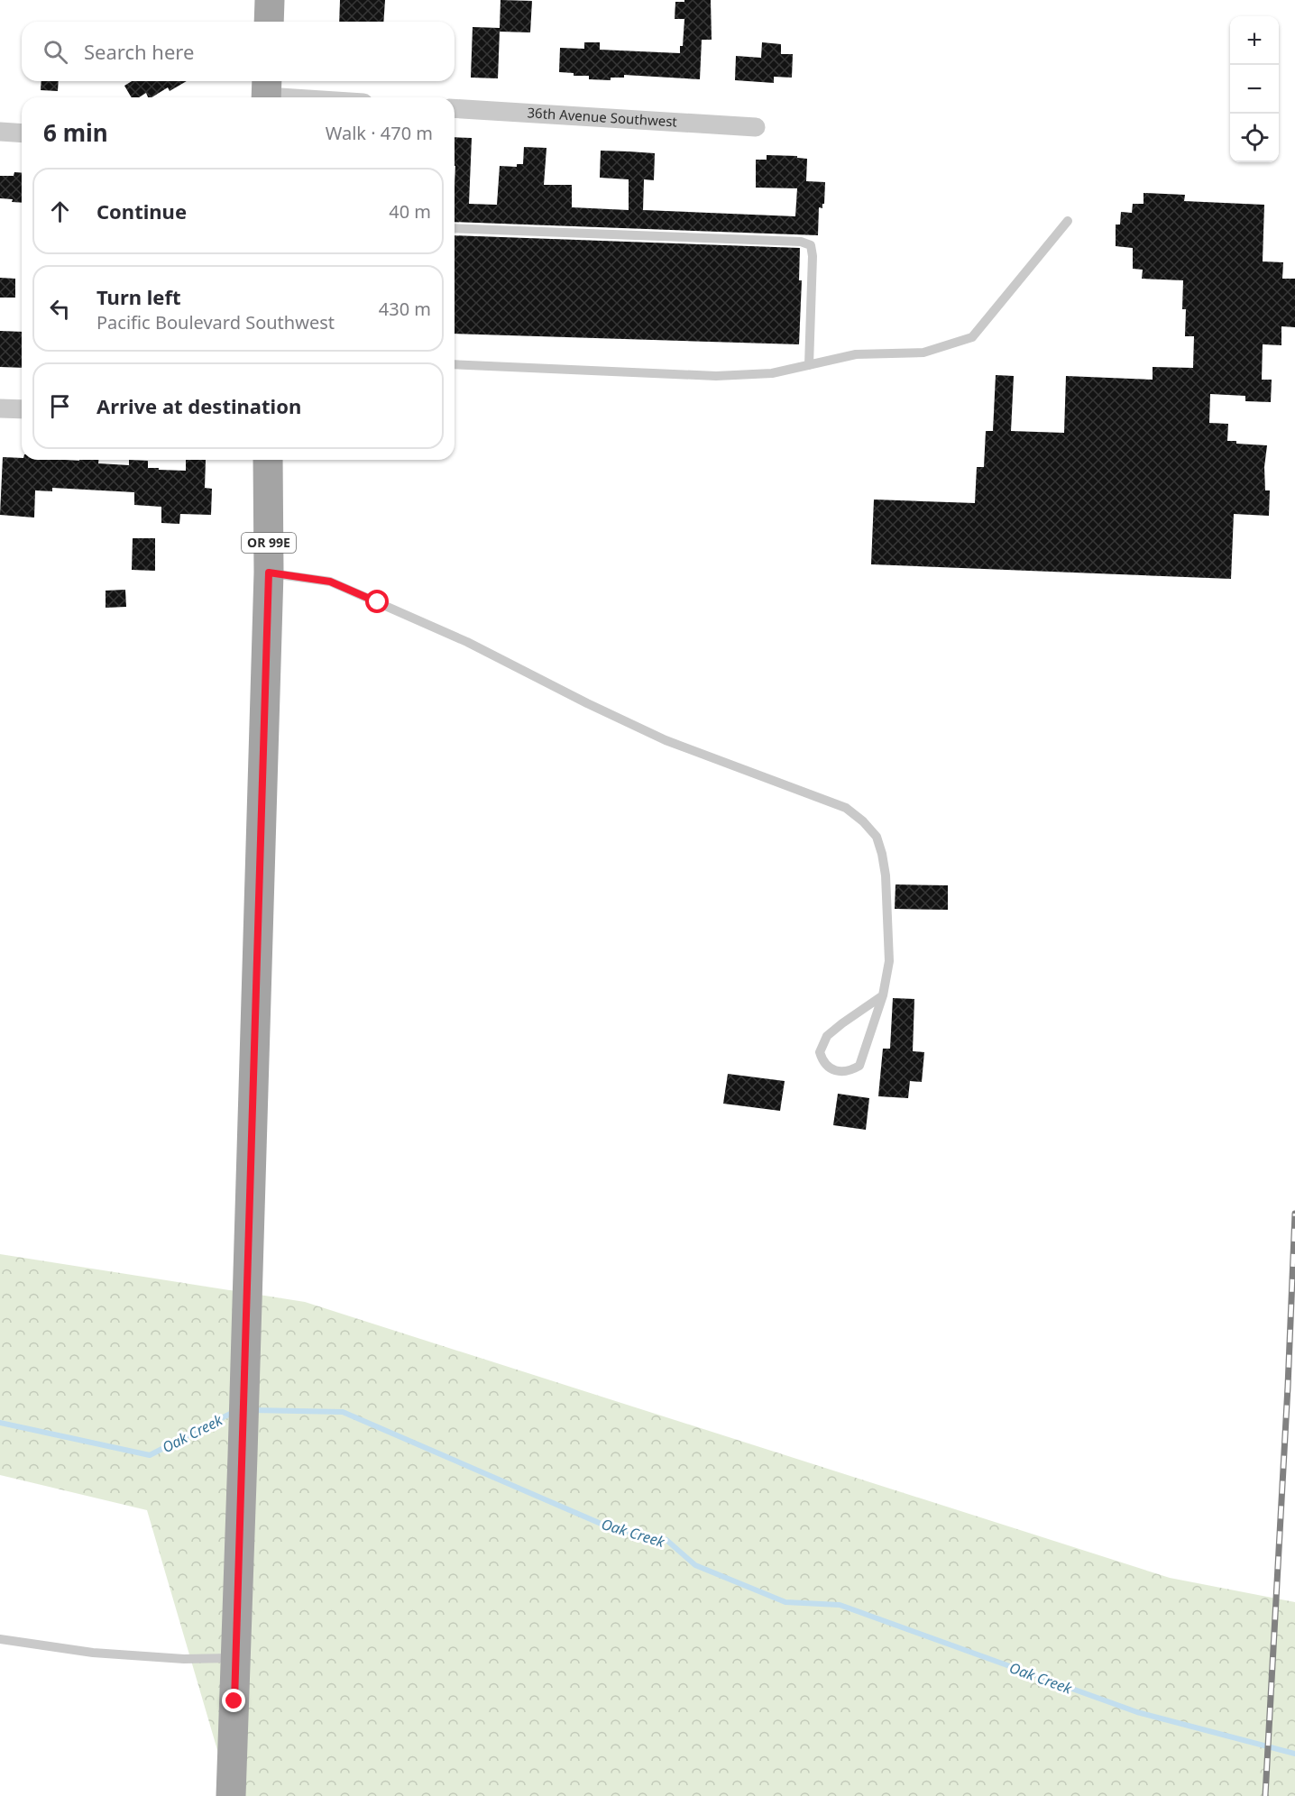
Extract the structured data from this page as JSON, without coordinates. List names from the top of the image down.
{
  "streets": {
    "main road": ["OR 99E"],
    "street": ["36th Avenue Southwest"]
  },
  "water": ["Oak Creek"],
  "page": {
    "map_buttons": ["+", "−"],
    "search": "Search here",
    "heading": ["6 min", "Walk · 470 m"],
    "list": [
      ["Continue", "40 m"],
      ["Turn left", "Pacific Boulevard Southwest", "430 m"],
      "Arrive at destination"
    ]
  }
}
